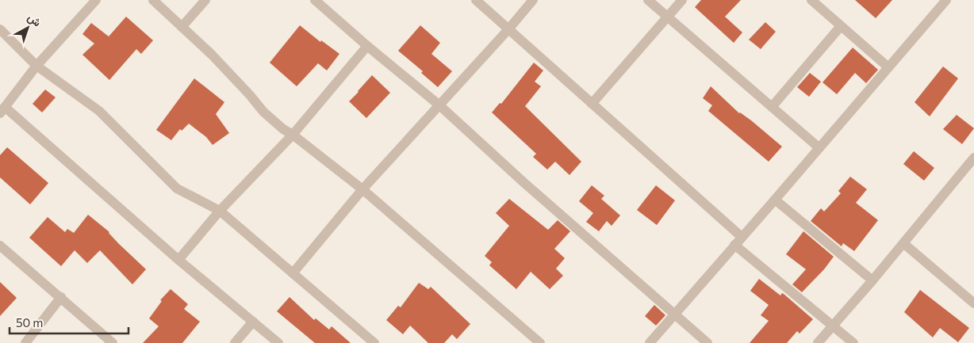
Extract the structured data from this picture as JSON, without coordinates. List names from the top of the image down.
{
  "scale_bar": "50 m",
  "north": "top right"
}
